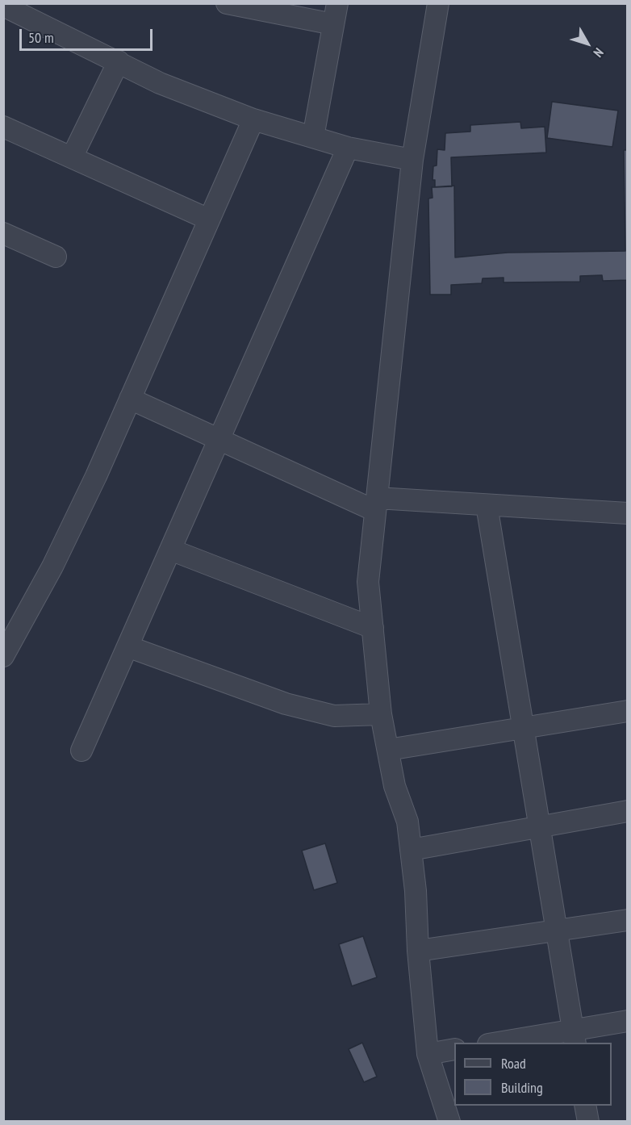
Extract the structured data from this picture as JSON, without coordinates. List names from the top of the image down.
{
  "legend": ["Road", "Building"],
  "scale_bar": "50 m",
  "north": "bottom right"
}
